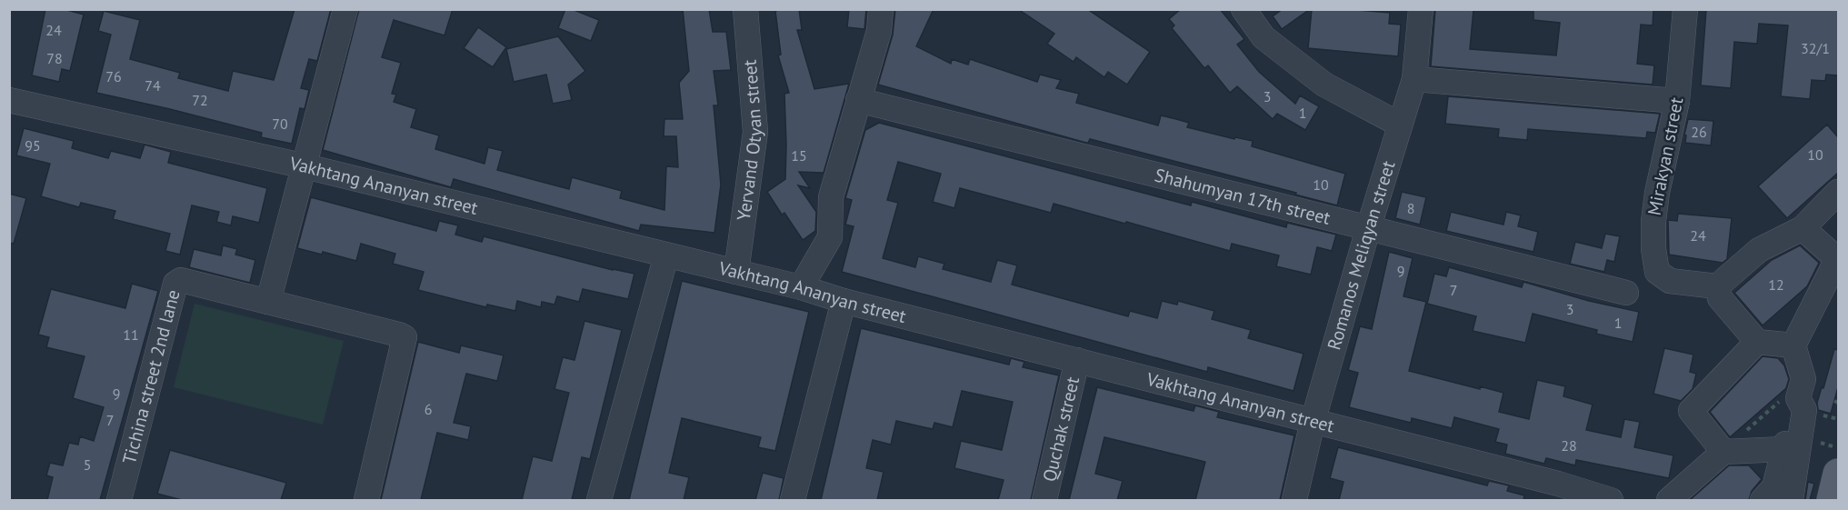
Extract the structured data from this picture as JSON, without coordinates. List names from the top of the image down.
{
  "streets": {
    "street": [
      "Yervand Otyan street",
      "Mirakyan street",
      "Vakhtang Ananyan street",
      "Shahumyan 17th street",
      "Romanos Meliqyan street",
      "Tichina street 2nd lane",
      "Quchak street"
    ]
  },
  "crossings": [
    ["Yervand Otyan street", "Vakhtang Ananyan street"],
    ["Vakhtang Ananyan street", "Romanos Meliqyan street"],
    ["Vakhtang Ananyan street", "Quchak street"],
    ["Shahumyan 17th street", "Romanos Meliqyan street"]
  ],
  "house_numbers": [
    "24",
    "32/1",
    "78",
    "76",
    "74",
    "3",
    "72",
    "1",
    "70",
    "26",
    "95",
    "10",
    "15",
    "10",
    "8",
    "24",
    "9",
    "12",
    "7",
    "3",
    "1",
    "11",
    "9",
    "6",
    "7",
    "28",
    "5"
  ]
}
